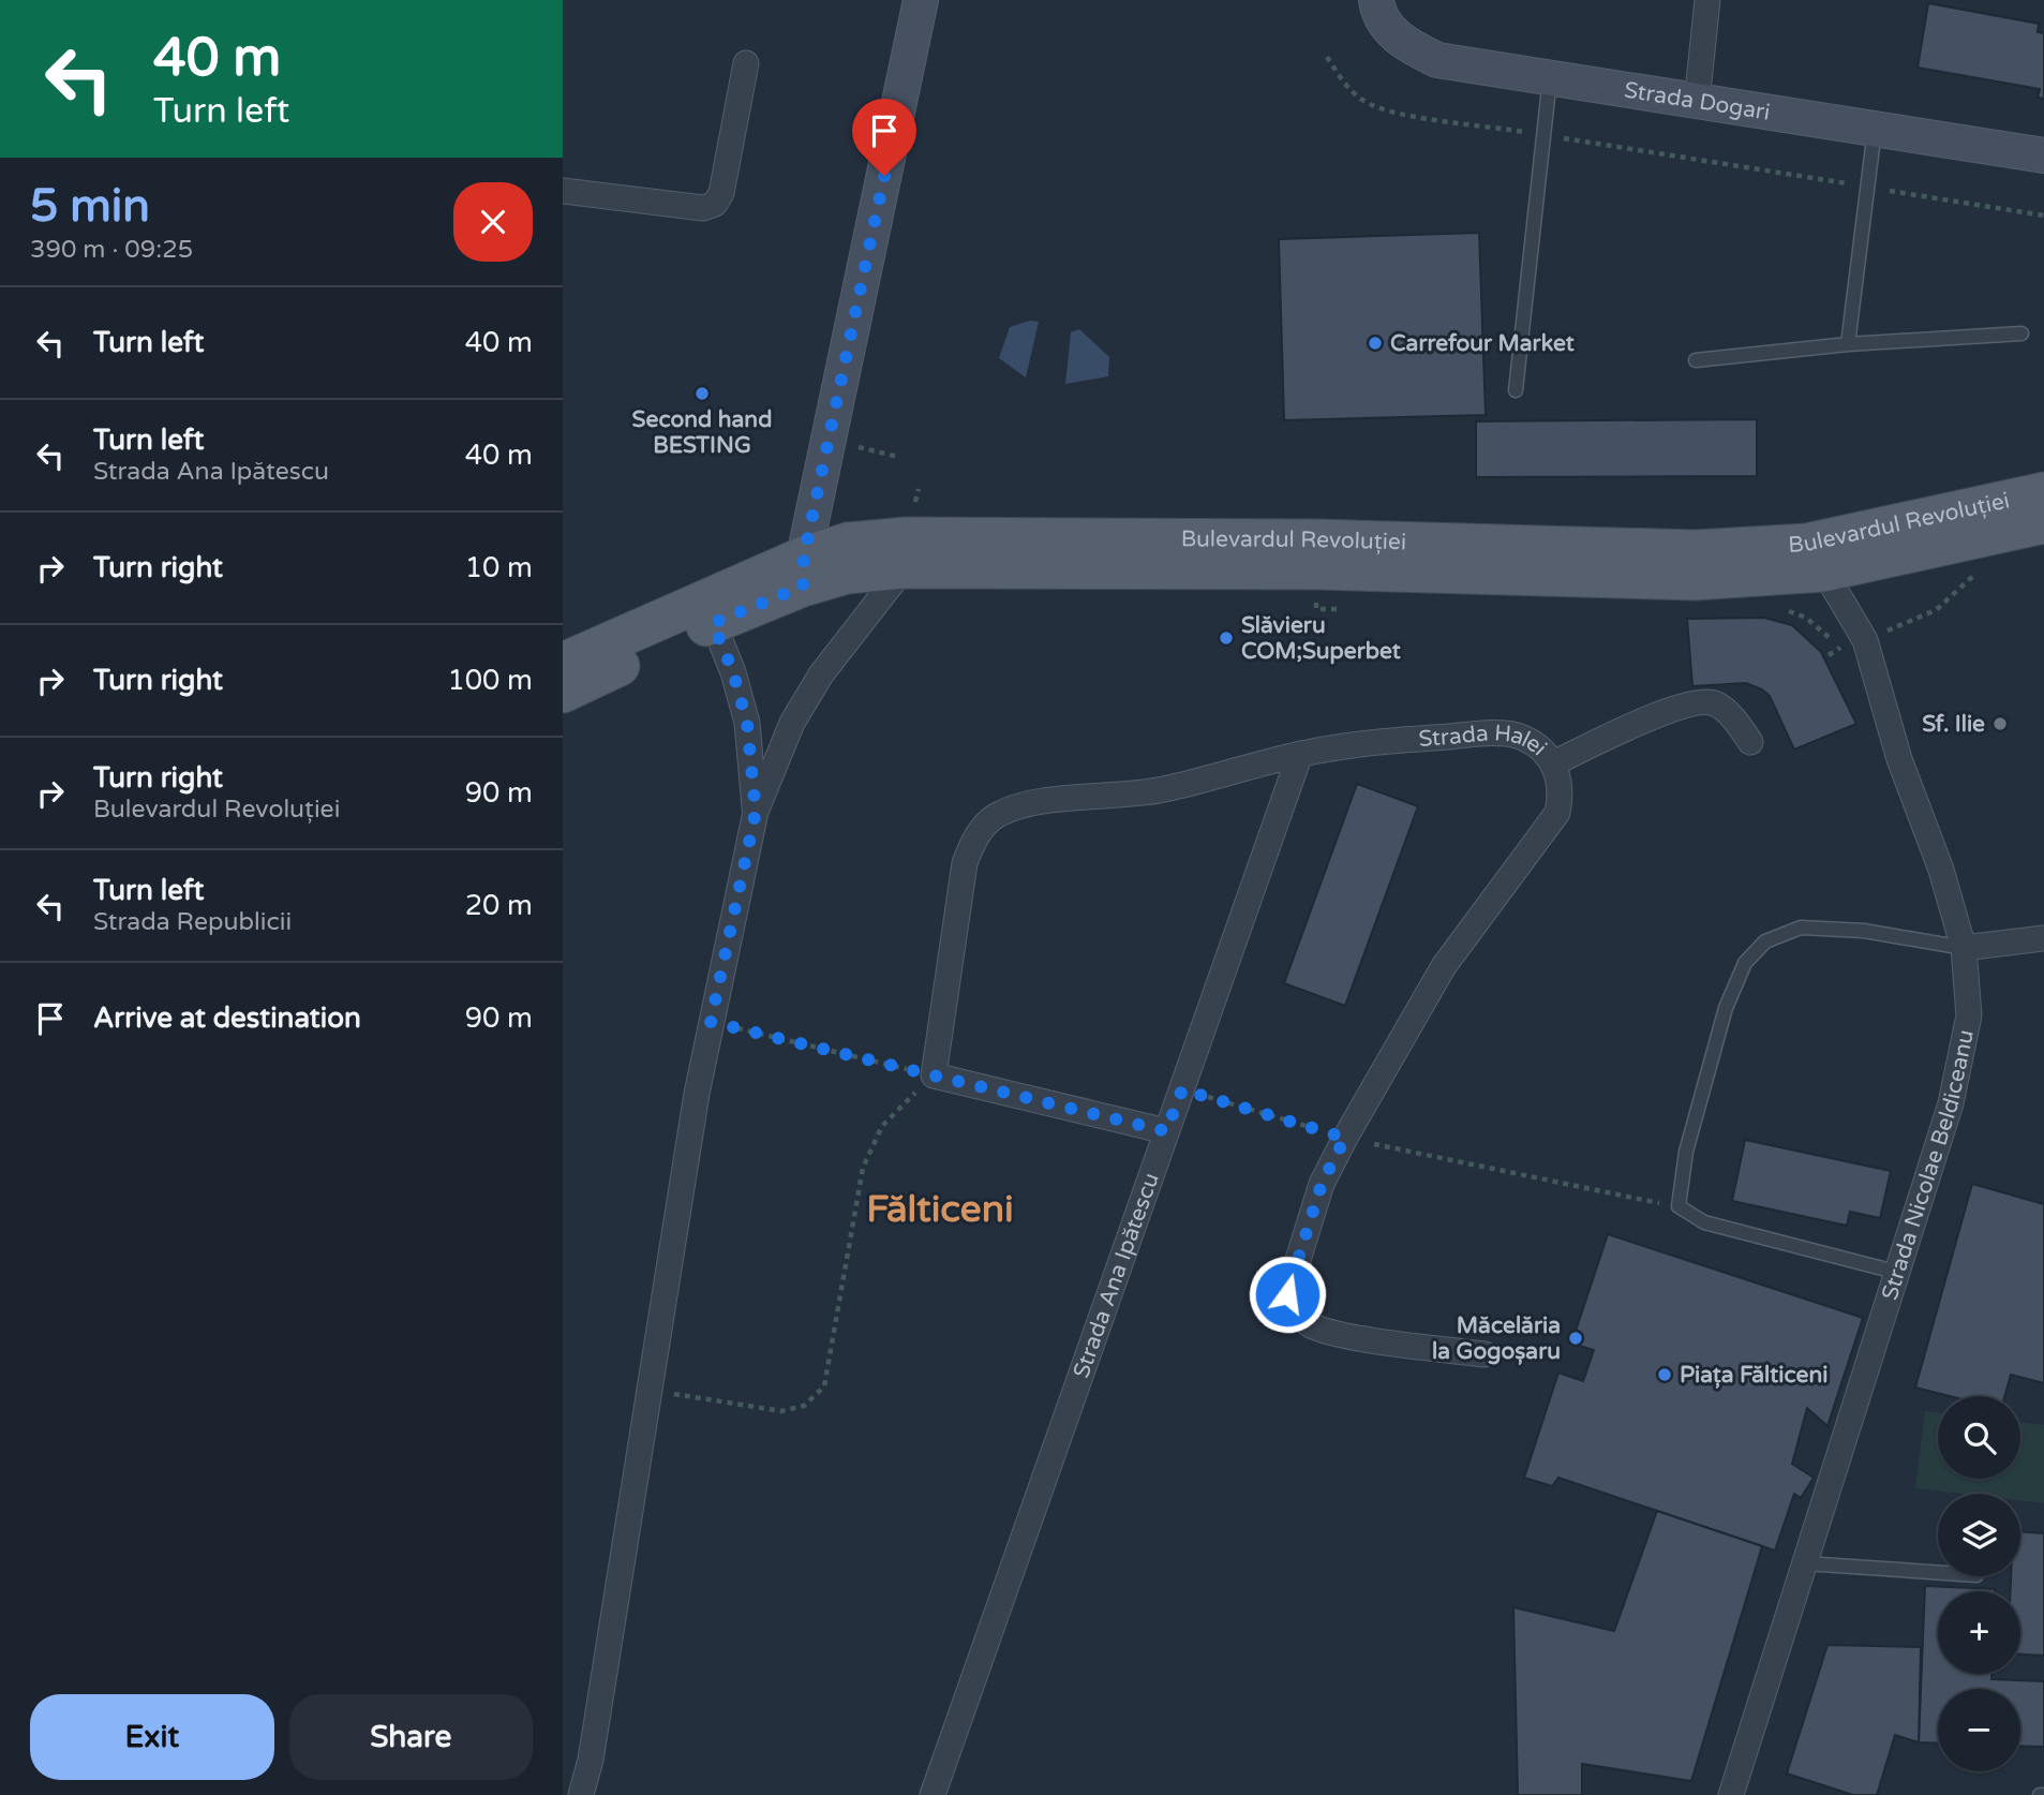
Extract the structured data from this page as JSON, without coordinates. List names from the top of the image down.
{
  "streets": {
    "main road": ["Bulevardul Revoluției"],
    "street": [
      "Strada Dogari",
      "Strada Halei",
      "Strada Nicolae Beldiceanu",
      "Strada Ana Ipătescu"
    ]
  },
  "crossings": [
    ["Bulevardul Revoluției", "Strada Nicolae Beldiceanu"],
    ["Strada Halei", "Strada Ana Ipătescu"]
  ],
  "districts": ["Fălticeni"],
  "places": [
    "Carrefour Market",
    "Second hand BESTING",
    "Slăvieru COM;Superbet",
    "Sf. Ilie",
    "Măcelăria la Gogoșaru",
    "Piața Fălticeni"
  ],
  "page": {
    "turn": ["40 m", "Turn left"],
    "heading": ["5 min", "390 m · 09:25"],
    "list": [
      {
        "name": "Turn left",
        "value": "40 m"
      },
      {
        "name": "Turn left",
        "note": "Strada Ana Ipătescu",
        "value": "40 m"
      },
      {
        "name": "Turn right",
        "value": "10 m"
      },
      {
        "name": "Turn right",
        "value": "100 m"
      },
      {
        "name": "Turn right",
        "note": "Bulevardul Revoluției",
        "value": "90 m"
      },
      {
        "name": "Turn left",
        "note": "Strada Republicii",
        "value": "20 m"
      },
      {
        "name": "Arrive at destination",
        "value": "90 m"
      }
    ],
    "map_buttons": ["+", "−"],
    "buttons": ["Exit", "Share"]
  }
}
